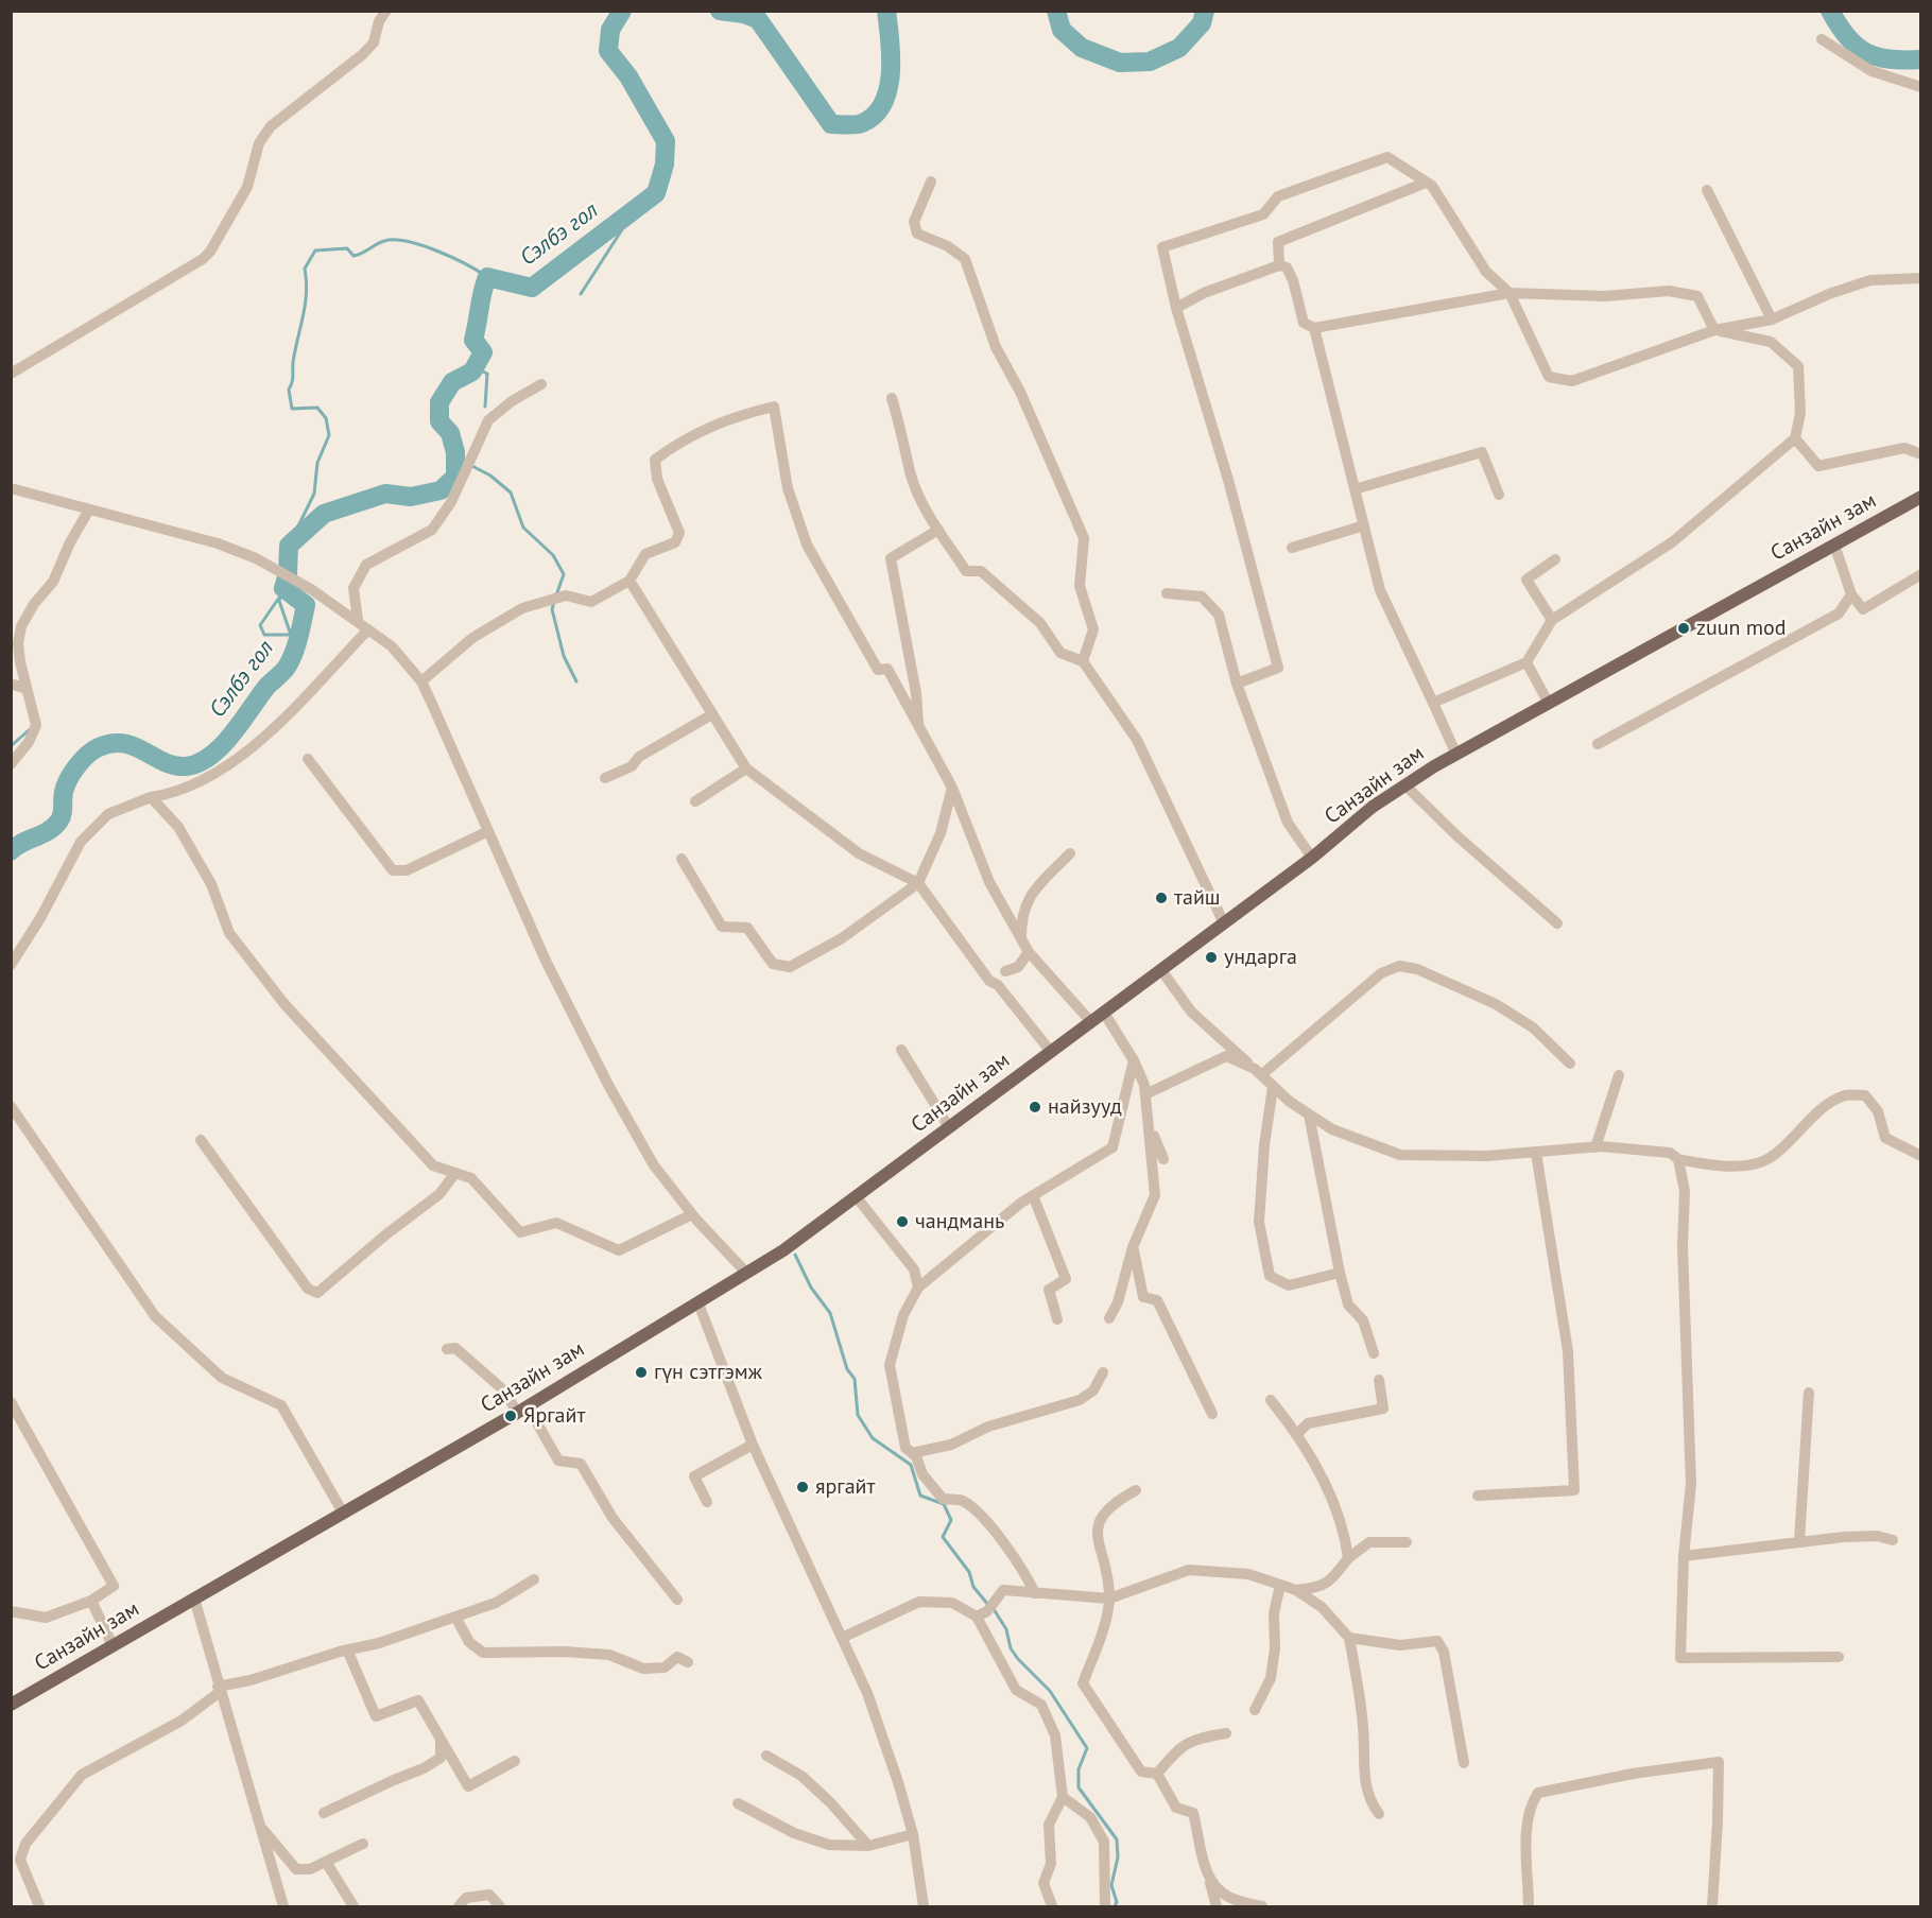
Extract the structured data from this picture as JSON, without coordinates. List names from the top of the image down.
{
  "streets": {
    "main road": ["Санзайн зам"]
  },
  "water": ["Сэлбэ гол"],
  "places": [
    "zuun mod",
    "тайш",
    "ундарга",
    "найзууд",
    "чандмань",
    "гүн сэтгэмж",
    "Яргайт",
    "яргайт"
  ]
}
